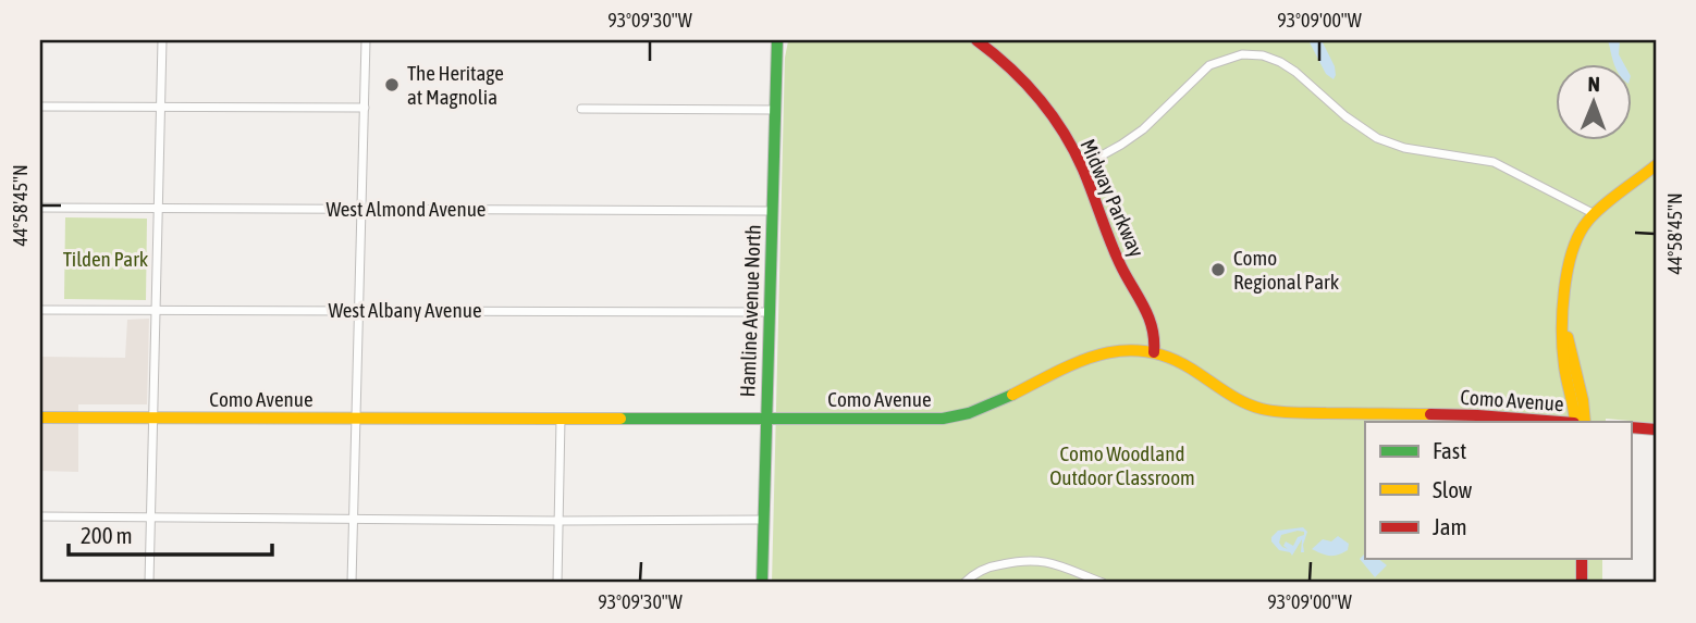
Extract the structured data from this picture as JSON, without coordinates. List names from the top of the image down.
{
  "streets": {
    "main road": ["Midway Parkway", "Hamline Avenue North", "Como Avenue"],
    "street": ["West Almond Avenue", "West Albany Avenue"]
  },
  "crossings": [
    ["Midway Parkway", "Como Avenue"],
    ["West Almond Avenue", "Hamline Avenue North"],
    ["West Albany Avenue", "Hamline Avenue North"],
    ["Hamline Avenue North", "Como Avenue"]
  ],
  "parks": ["Tilden Park", "Como Woodland Outdoor Classroom"],
  "places": ["The Heritage at Magnolia", "Como Regional Park"],
  "legend": ["Fast", "Slow", "Jam"],
  "scale_bar": "200 m",
  "north": "top",
  "coordinates": ["93°09'30\"W", "93°09'00\"W", "44°58'45\"N"]
}
